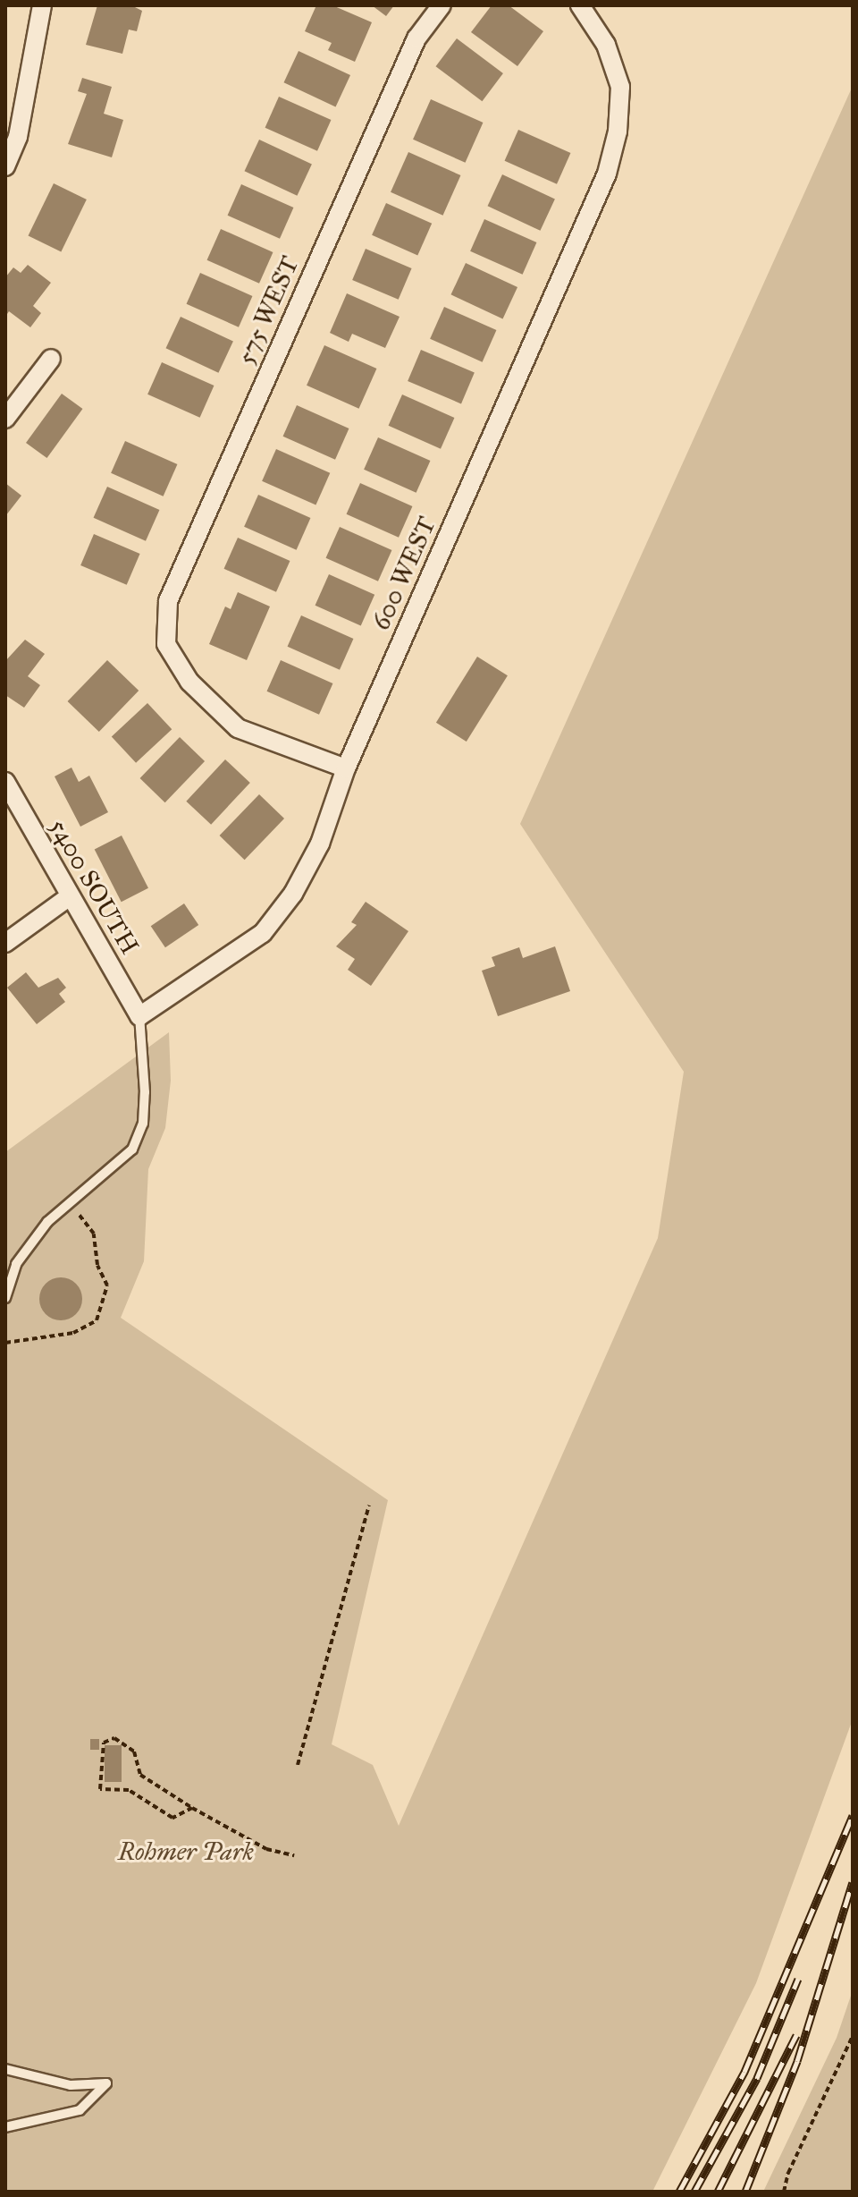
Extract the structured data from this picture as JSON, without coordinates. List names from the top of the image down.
{
  "streets": {
    "street": ["575 WEST", "600 WEST", "5400 SOUTH"]
  },
  "crossings": [
    ["575 WEST", "600 WEST"],
    ["600 WEST", "5400 SOUTH"]
  ],
  "parks": ["Rohmer Park"]
}
